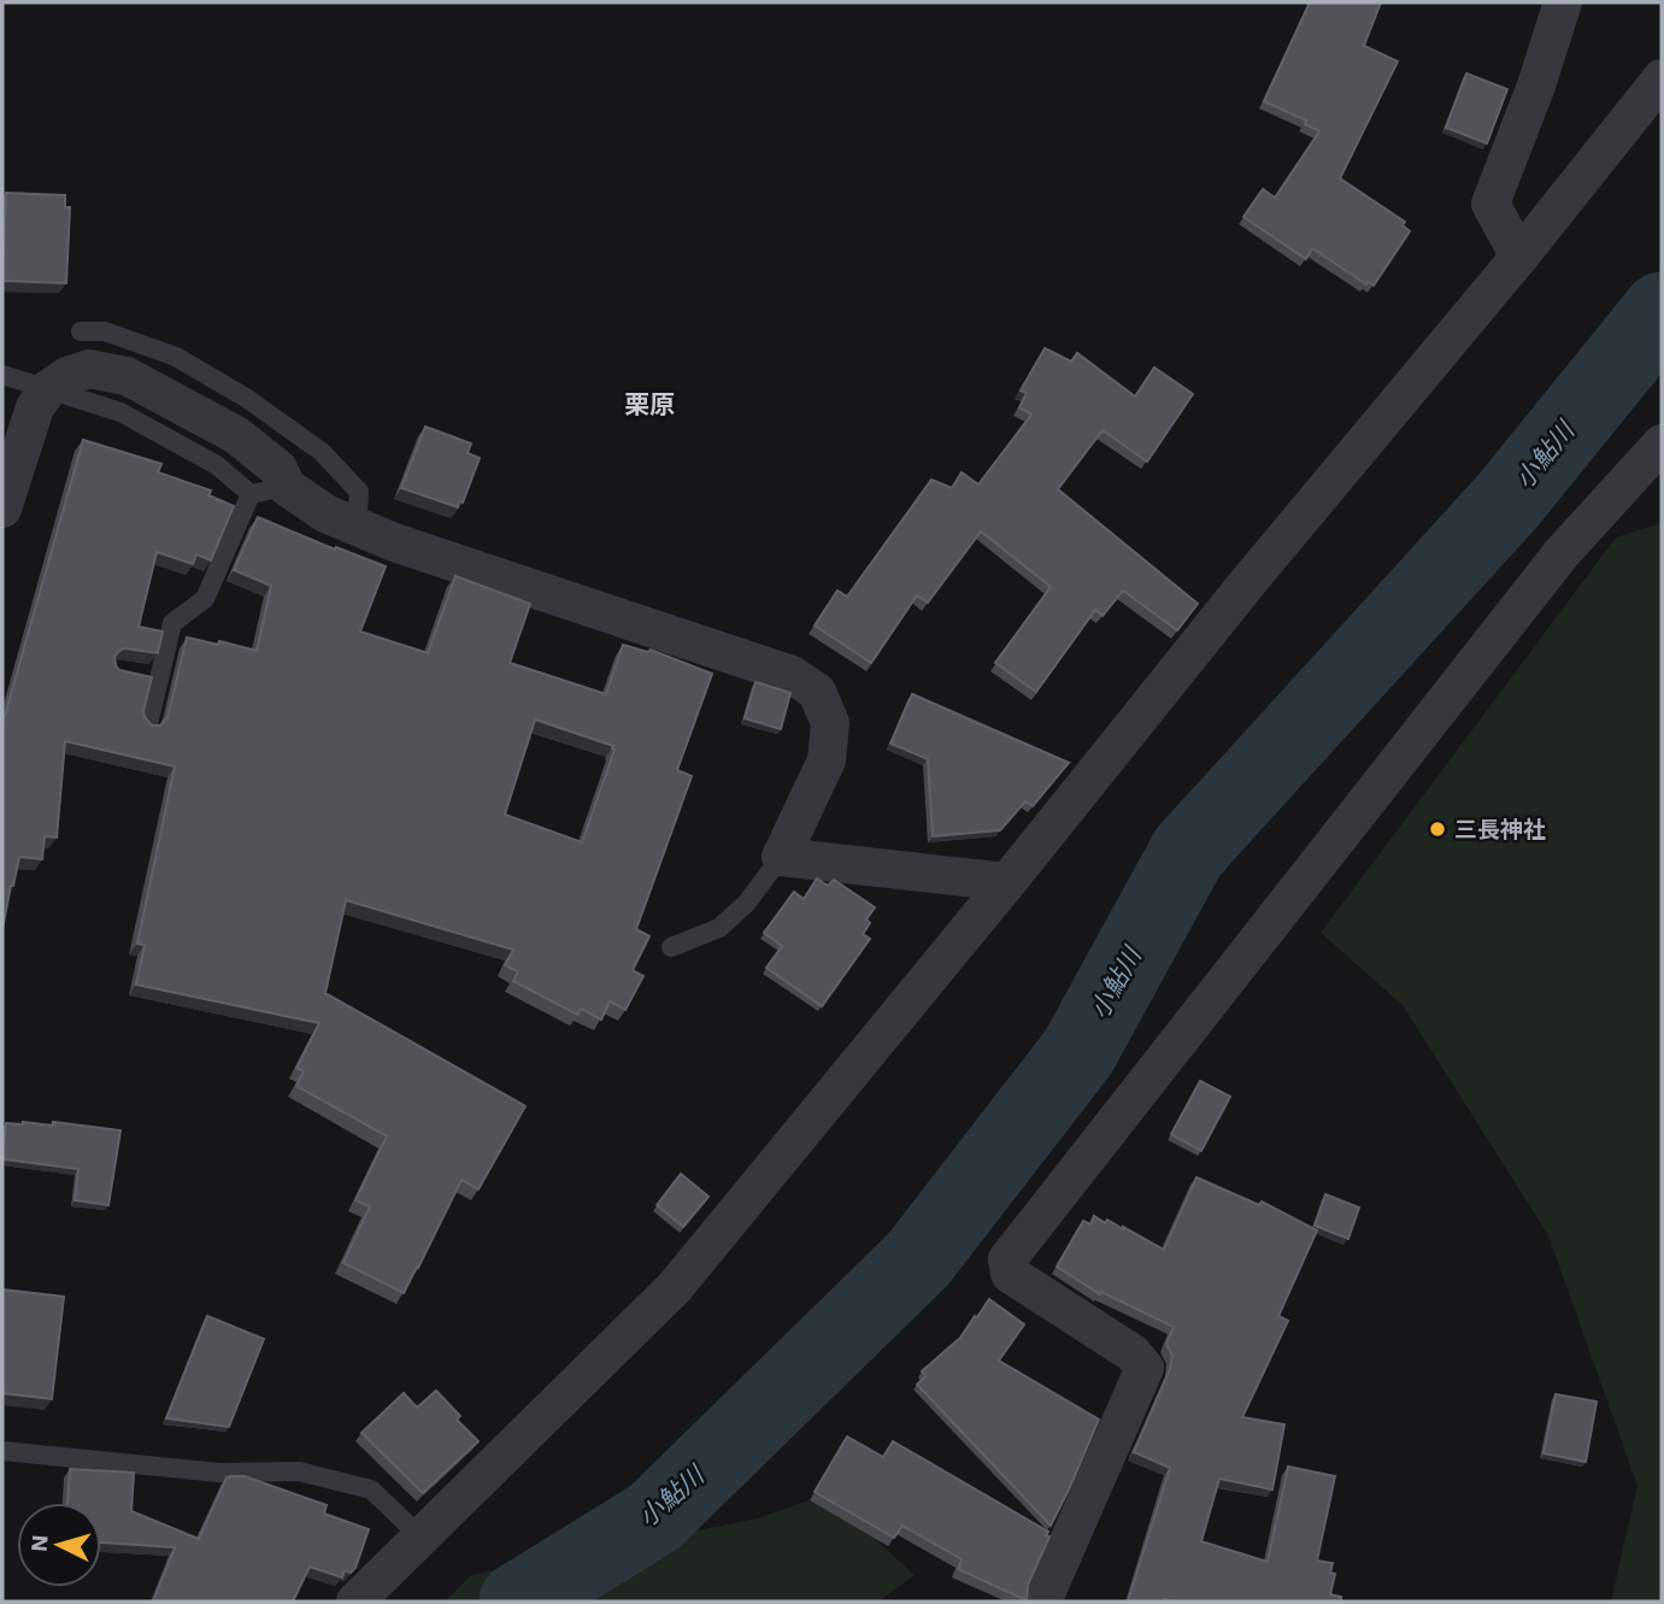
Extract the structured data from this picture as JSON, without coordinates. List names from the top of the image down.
{
  "districts": ["栗原"],
  "water": ["小鮎川"],
  "places": ["三長神社"],
  "north": "left"
}
